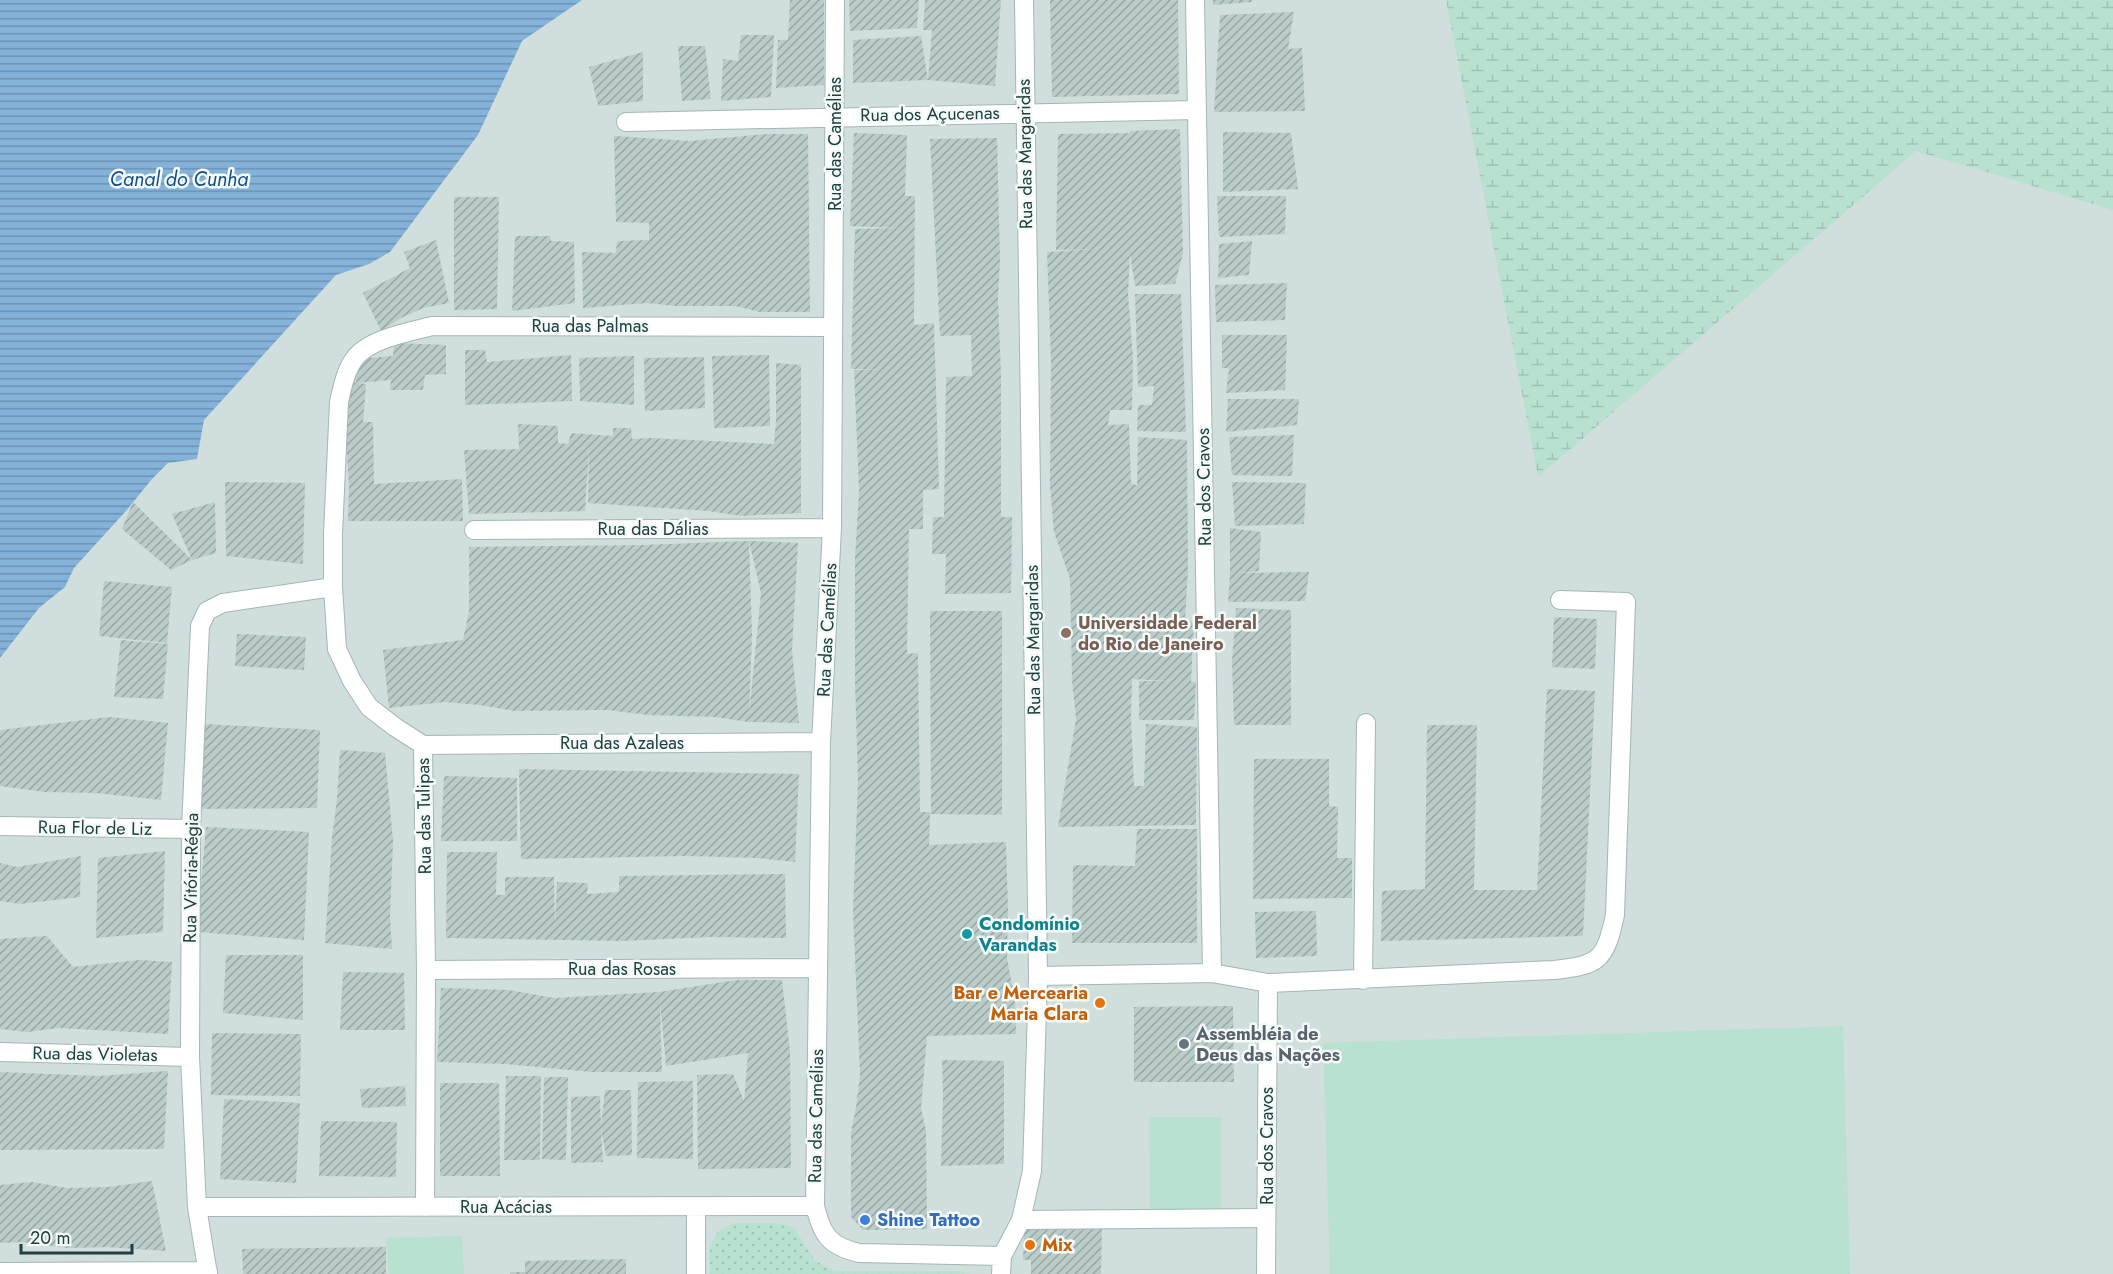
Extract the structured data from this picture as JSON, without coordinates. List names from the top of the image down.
{
  "streets": {
    "street": [
      "Rua dos Açucenas",
      "Rua das Camélias",
      "Rua das Margaridas",
      "Rua das Palmas",
      "Rua dos Cravos",
      "Rua das Dálias",
      "Rua das Azaleas",
      "Rua das Tulipas",
      "Rua Flor de Liz",
      "Rua Vitória-Régia",
      "Rua das Rosas",
      "Rua das Violetas",
      "Rua Acácias"
    ]
  },
  "crossings": [
    ["Rua dos Açucenas", "Rua das Camélias"],
    ["Rua dos Açucenas", "Rua das Margaridas"],
    ["Rua dos Açucenas", "Rua dos Cravos"],
    ["Rua das Camélias", "Rua das Margaridas"],
    ["Rua das Camélias", "Rua das Palmas"],
    ["Rua das Camélias", "Rua das Dálias"],
    ["Rua das Camélias", "Rua das Azaleas"],
    ["Rua das Camélias", "Rua das Rosas"],
    ["Rua das Camélias", "Rua Acácias"],
    ["Rua das Palmas", "Rua das Tulipas"],
    ["Rua das Azaleas", "Rua das Tulipas"],
    ["Rua das Tulipas", "Rua Vitória-Régia"],
    ["Rua das Tulipas", "Rua das Rosas"],
    ["Rua das Tulipas", "Rua Acácias"],
    ["Rua Flor de Liz", "Rua Vitória-Régia"],
    ["Rua Vitória-Régia", "Rua das Violetas"],
    ["Rua Vitória-Régia", "Rua Acácias"]
  ],
  "water": ["Canal do Cunha"],
  "places": [
    "Universidade Federal do Rio de Janeiro",
    "Condomínio Varandas",
    "Bar e Mercearia Maria Clara",
    "Assembléia de Deus das Nações",
    "Shine Tattoo",
    "Mix"
  ],
  "scale_bar": "20 m"
}
